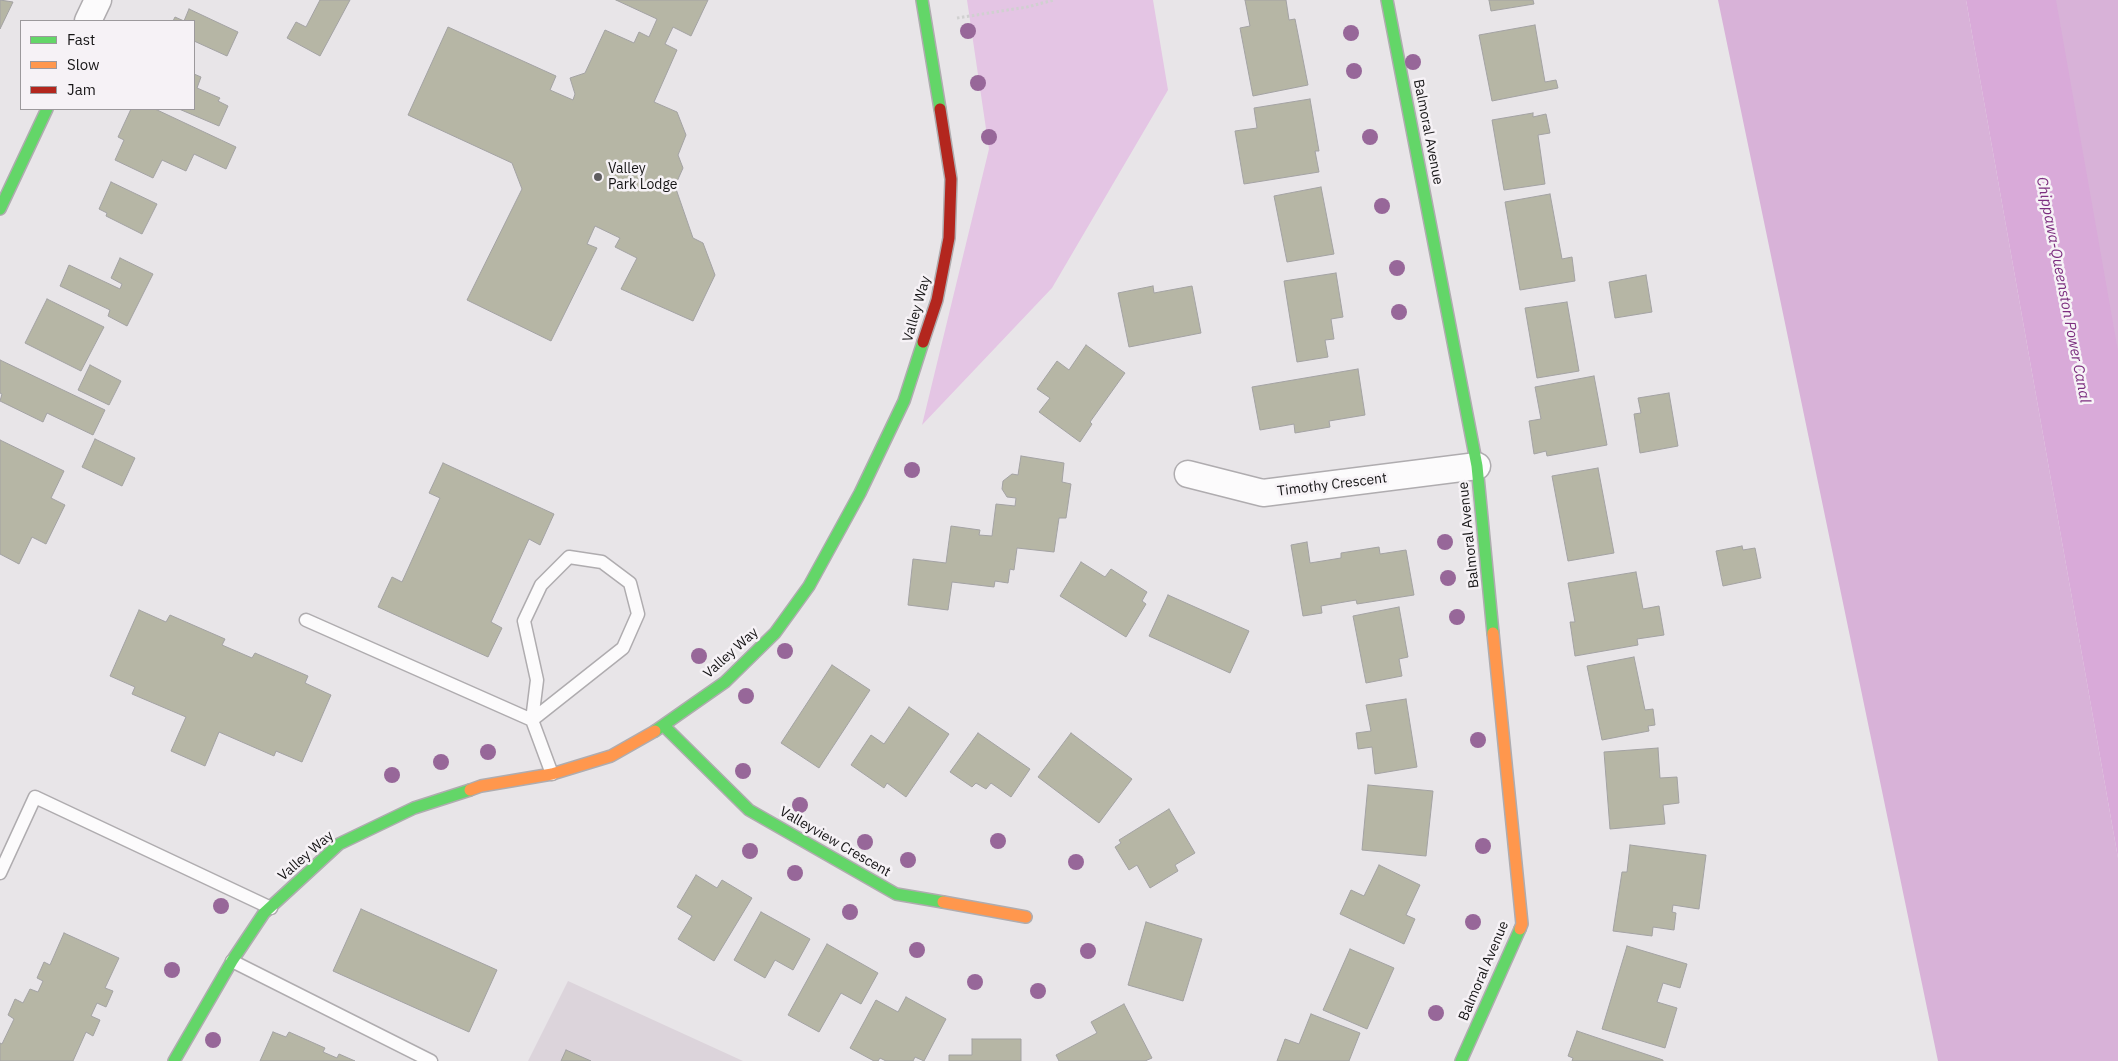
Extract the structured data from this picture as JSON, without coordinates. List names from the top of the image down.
{
  "streets": {
    "street": [
      "Balmoral Avenue",
      "Valley Way",
      "Timothy Crescent",
      "Valleyview Crescent"
    ]
  },
  "crossings": [
    ["Balmoral Avenue", "Timothy Crescent"],
    ["Valley Way", "Valleyview Crescent"]
  ],
  "water": ["Chippawa-Queenston Power Canal"],
  "places": ["Valley Park Lodge"],
  "legend": ["Fast", "Slow", "Jam"]
}
